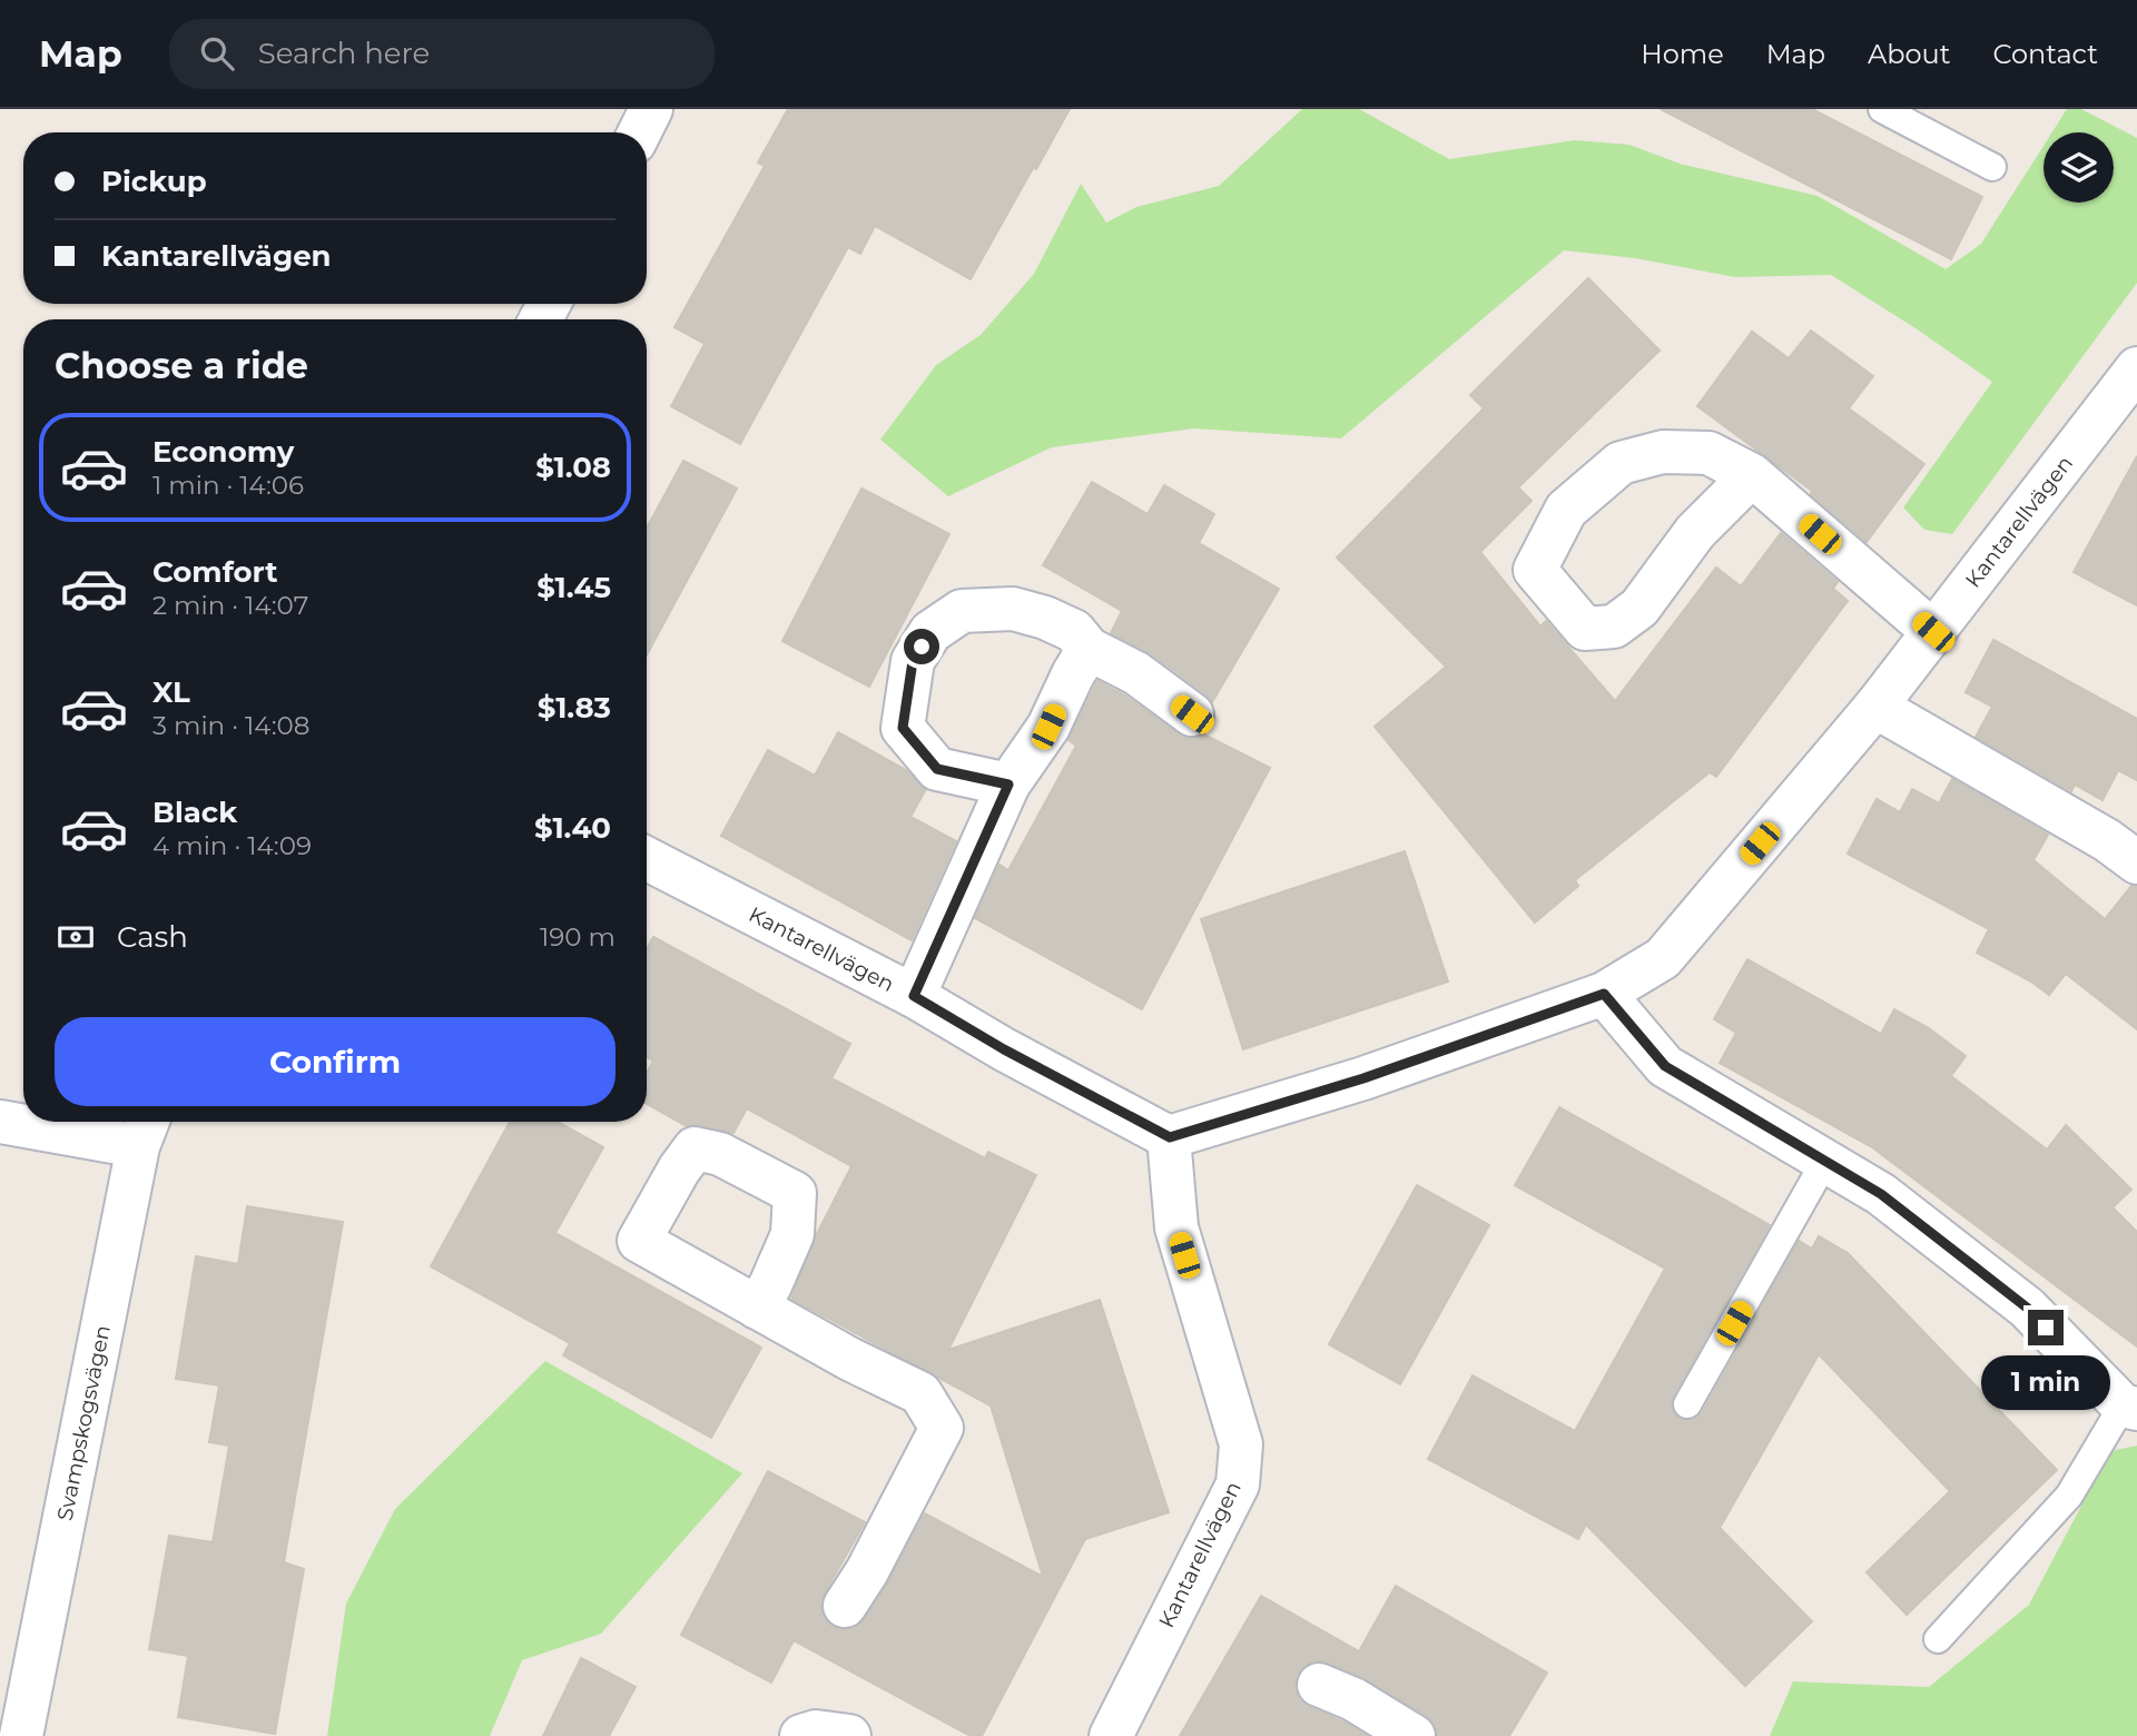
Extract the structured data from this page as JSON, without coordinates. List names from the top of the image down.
{
  "streets": {
    "street": ["Kantarellvägen", "Svampskogsvägen"]
  },
  "page": {
    "header": "Map",
    "search": "Search here",
    "nav": [
      "Home",
      "Map",
      "About",
      "Contact"
    ],
    "banner": ["Pickup", "Kantarellvägen"],
    "heading": "Choose a ride",
    "list": [
      {
        "name": "Economy",
        "note": "1 min · 14:06",
        "value": "$1.08"
      },
      {
        "name": "Comfort",
        "note": "2 min · 14:07",
        "value": "$1.45"
      },
      {
        "name": "XL",
        "note": "3 min · 14:08",
        "value": "$1.83"
      },
      {
        "name": "Black",
        "note": "4 min · 14:09",
        "value": "$1.40"
      }
    ],
    "pay": ["Cash", "190 m"],
    "buttons": "Confirm",
    "bubble": "1 min"
  }
}
